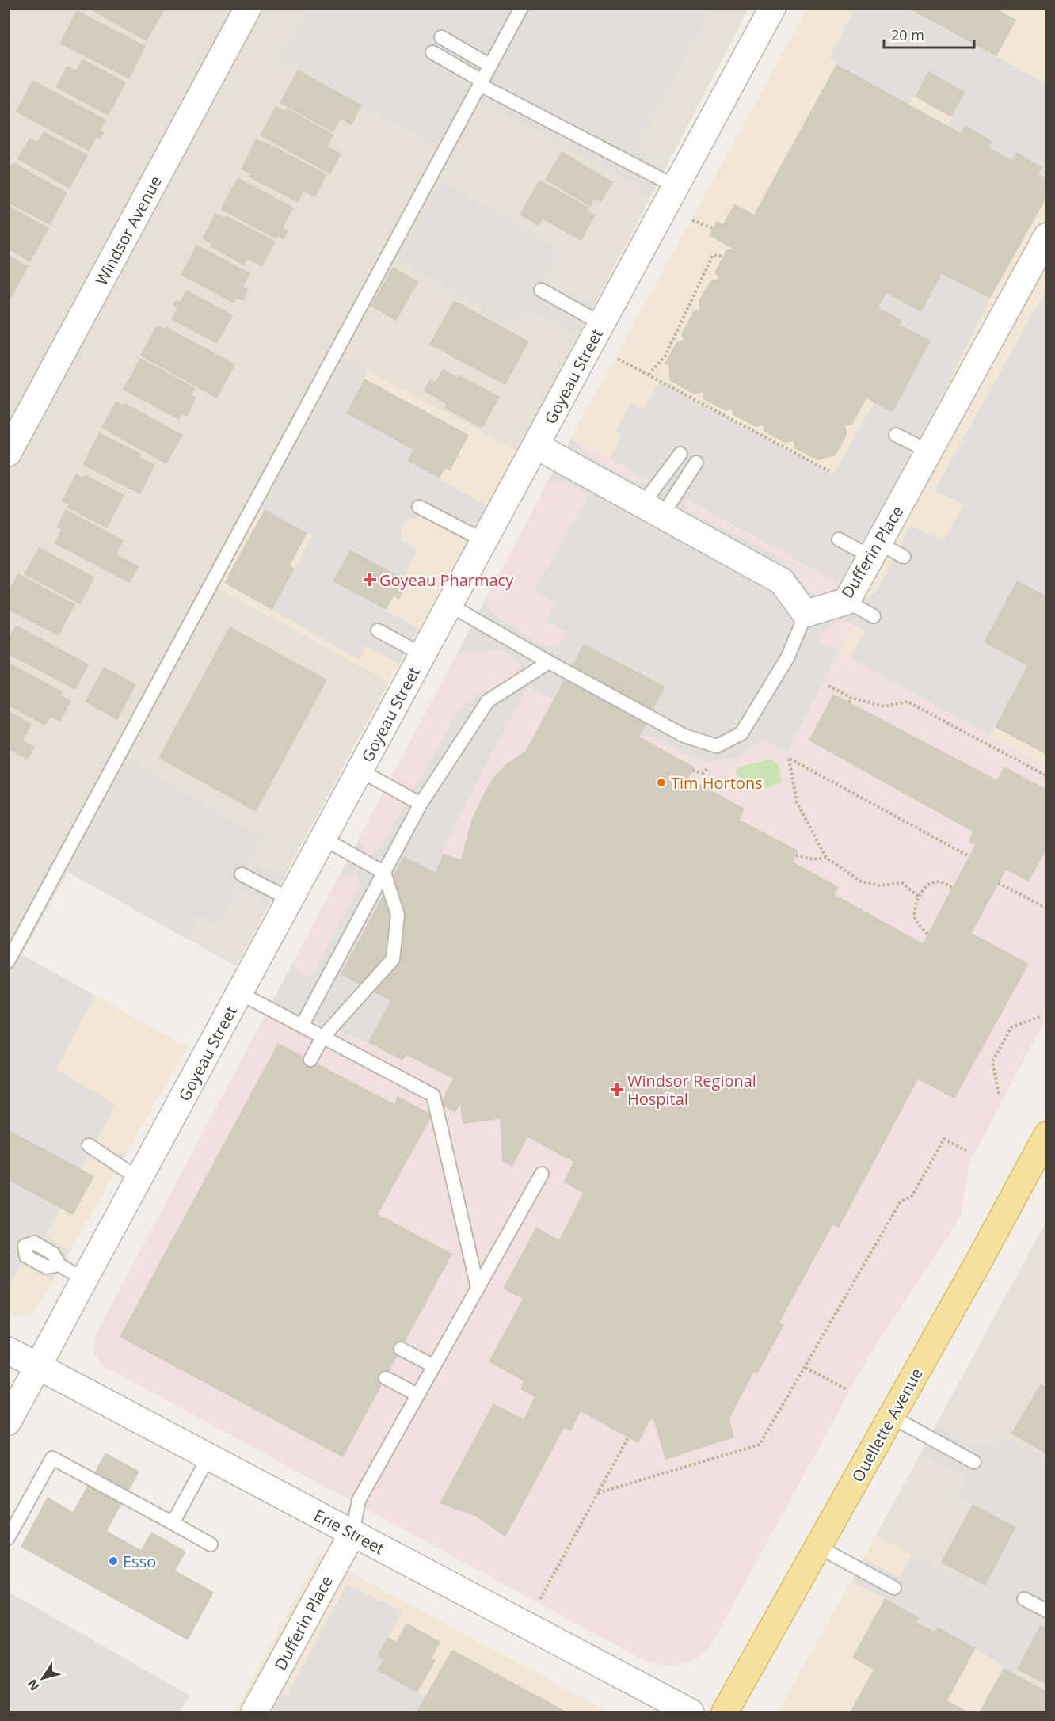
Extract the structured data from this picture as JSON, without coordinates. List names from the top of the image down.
{
  "streets": {
    "main road": ["Ouellette Avenue"],
    "street": [
      "Windsor Avenue",
      "Goyeau Street",
      "Dufferin Place",
      "Erie Street"
    ]
  },
  "crossings": [
    ["Goyeau Street", "Erie Street"],
    ["Dufferin Place", "Erie Street"]
  ],
  "places": {
    "health": ["Goyeau Pharmacy", "Windsor Regional Hospital"],
    "other": ["Tim Hortons", "Esso"]
  },
  "scale_bar": "20 m",
  "north": "bottom left"
}
